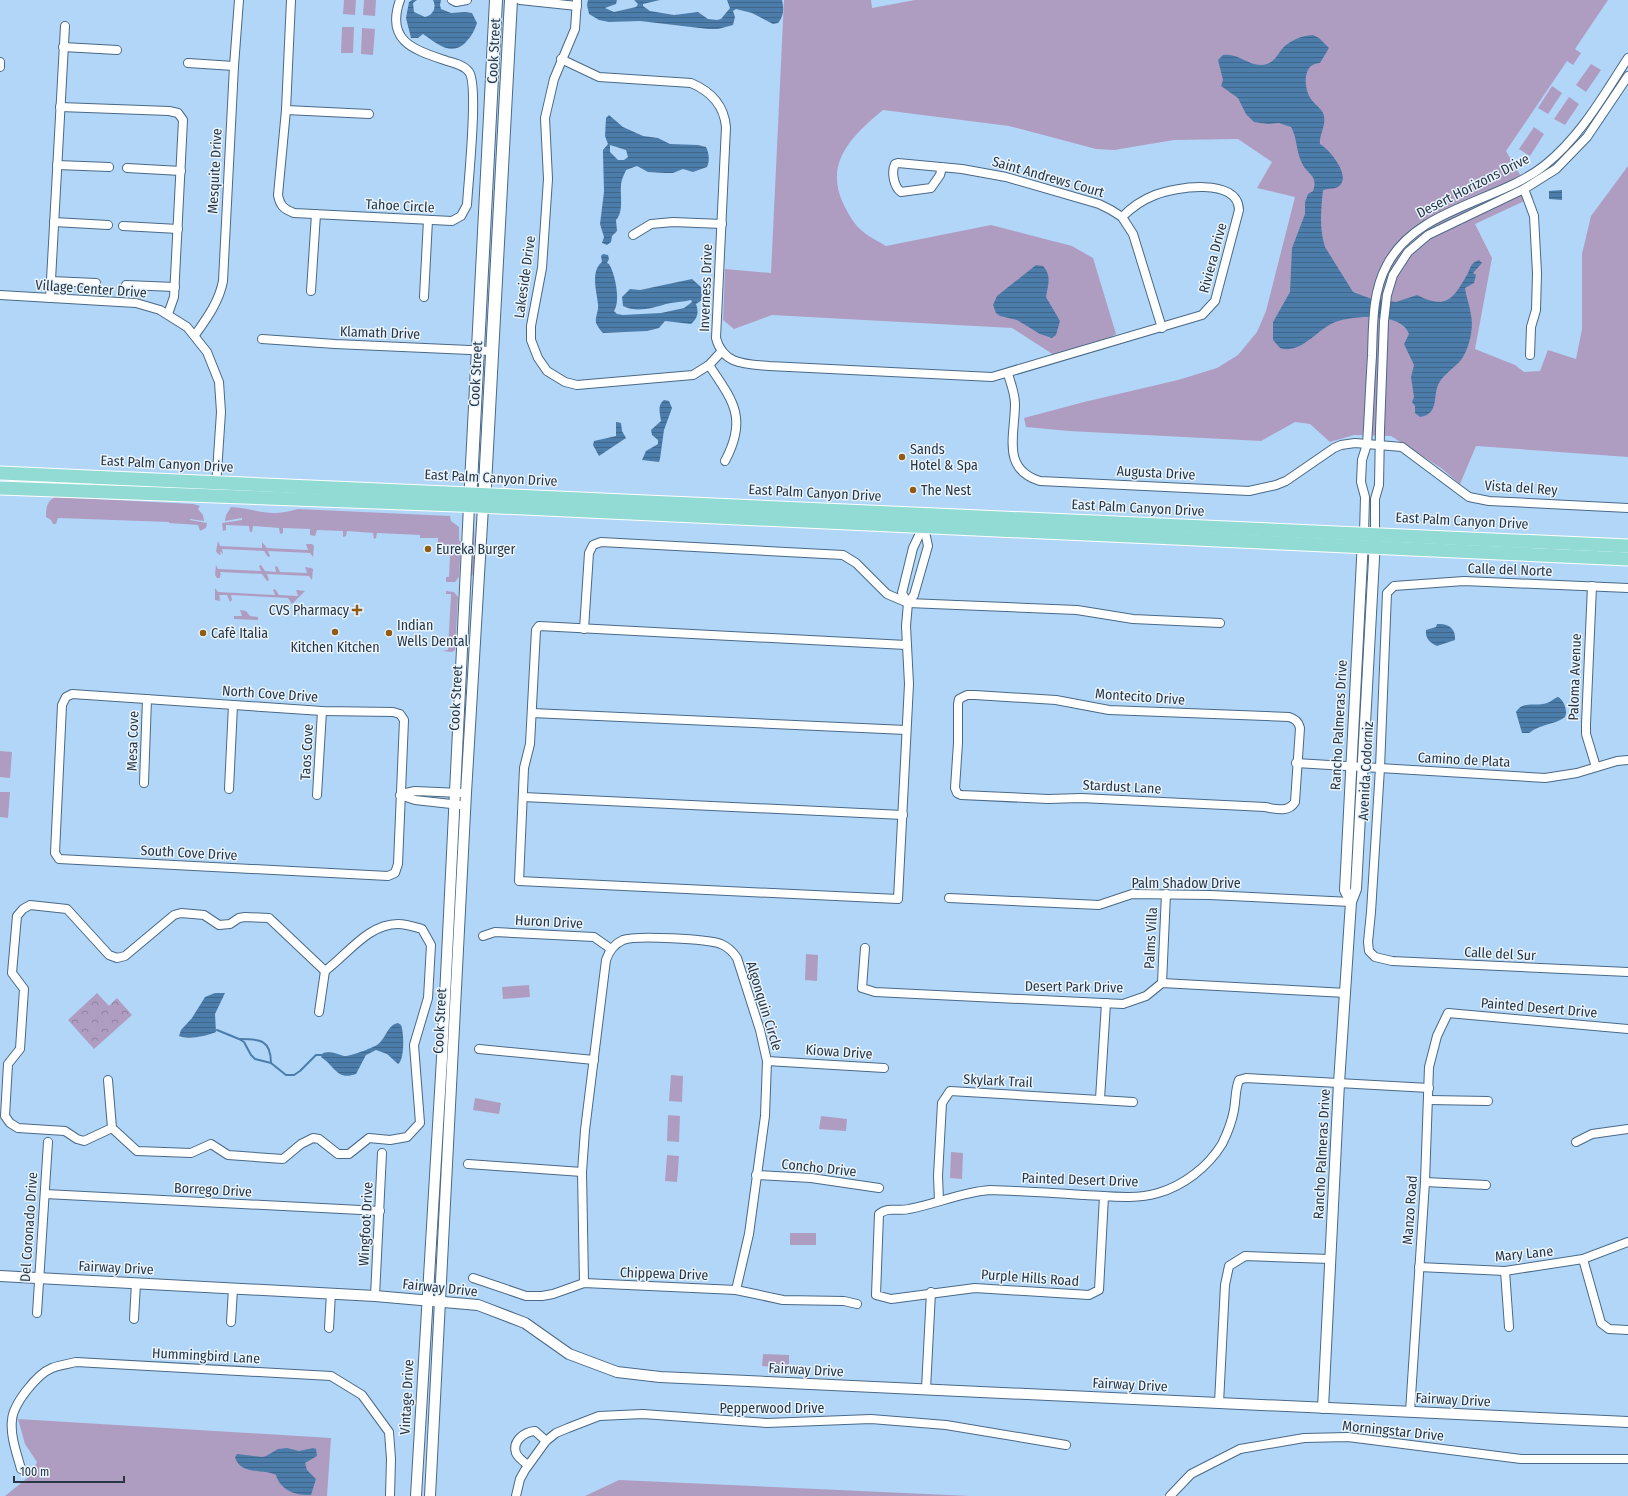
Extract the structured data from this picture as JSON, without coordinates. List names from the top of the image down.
{
  "streets": {
    "main road": ["Cook Street", "East Palm Canyon Drive"],
    "street": [
      "Mesquite Drive",
      "Saint Andrews Court",
      "Desert Horizons Drive",
      "Tahoe Circle",
      "Riviera Drive",
      "Lakeside Drive",
      "Inverness Drive",
      "Village Center Drive",
      "Klamath Drive",
      "Augusta Drive",
      "Vista del Rey",
      "Calle del Norte",
      "Paloma Avenue",
      "North Cove Drive",
      "Montecito Drive",
      "Rancho Palmeras Drive",
      "Mesa Cove",
      "Taos Cove",
      "Camino de Plata",
      "Avenida Codorniz",
      "Stardust Lane",
      "South Cove Drive",
      "Palm Shadow Drive",
      "Huron Drive",
      "Palms Villa",
      "Calle del Sur",
      "Desert Park Drive",
      "Algonquin Circle",
      "Painted Desert Drive",
      "Kiowa Drive",
      "Skylark Trail",
      "Concho Drive",
      "Borrego Drive",
      "Manzo Road",
      "Wingfoot Drive",
      "Del Coronado Drive",
      "Mary Lane",
      "Fairway Drive",
      "Chippewa Drive",
      "Purple Hills Road",
      "Hummingbird Lane",
      "Vintage Drive",
      "Pepperwood Drive",
      "Morningstar Drive"
    ]
  },
  "crossings": [
    ["Cook Street", "Klamath Drive"],
    ["Cook Street", "East Palm Canyon Drive"],
    ["Cook Street", "Fairway Drive"],
    ["Cook Street", "Vintage Drive"],
    ["Mesquite Drive", "Village Center Drive"],
    ["Saint Andrews Court", "Riviera Drive"],
    ["Desert Horizons Drive", "East Palm Canyon Drive"],
    ["Desert Horizons Drive", "Augusta Drive"],
    ["Desert Horizons Drive", "Vista del Rey"],
    ["Desert Horizons Drive", "Rancho Palmeras Drive"],
    ["Riviera Drive", "Inverness Drive"],
    ["Riviera Drive", "Augusta Drive"],
    ["Lakeside Drive", "Inverness Drive"],
    ["Inverness Drive", "Augusta Drive"],
    ["Village Center Drive", "East Palm Canyon Drive"],
    ["East Palm Canyon Drive", "Rancho Palmeras Drive"],
    ["Augusta Drive", "Vista del Rey"],
    ["Calle del Norte", "Paloma Avenue"],
    ["Calle del Norte", "Avenida Codorniz"],
    ["Paloma Avenue", "Camino de Plata"],
    ["North Cove Drive", "Mesa Cove"],
    ["North Cove Drive", "Taos Cove"],
    ["North Cove Drive", "South Cove Drive"],
    ["Montecito Drive", "Camino de Plata"],
    ["Montecito Drive", "Stardust Lane"],
    ["Rancho Palmeras Drive", "Camino de Plata"],
    ["Rancho Palmeras Drive", "Palm Shadow Drive"],
    ["Rancho Palmeras Drive", "Painted Desert Drive"],
    ["Rancho Palmeras Drive", "Fairway Drive"],
    ["Camino de Plata", "Avenida Codorniz"],
    ["Camino de Plata", "Stardust Lane"],
    ["Avenida Codorniz", "Calle del Sur"],
    ["Palm Shadow Drive", "Palms Villa"],
    ["Huron Drive", "Algonquin Circle"],
    ["Palms Villa", "Desert Park Drive"],
    ["Algonquin Circle", "Kiowa Drive"],
    ["Algonquin Circle", "Concho Drive"],
    ["Algonquin Circle", "Chippewa Drive"],
    ["Painted Desert Drive", "Skylark Trail"],
    ["Painted Desert Drive", "Manzo Road"],
    ["Painted Desert Drive", "Purple Hills Road"],
    ["Borrego Drive", "Wingfoot Drive"],
    ["Borrego Drive", "Del Coronado Drive"],
    ["Manzo Road", "Mary Lane"],
    ["Manzo Road", "Fairway Drive"],
    ["Wingfoot Drive", "Fairway Drive"],
    ["Del Coronado Drive", "Fairway Drive"],
    ["Fairway Drive", "Vintage Drive"]
  ],
  "places": {
    "other": [
      "Sands Hotel & Spa",
      "The Nest",
      "Eureka Burger",
      "Kitchen Kitchen",
      "Cafè Italia",
      "Indian Wells Dental"
    ],
    "health": ["CVS Pharmacy"]
  },
  "scale_bar": "100 m"
}
